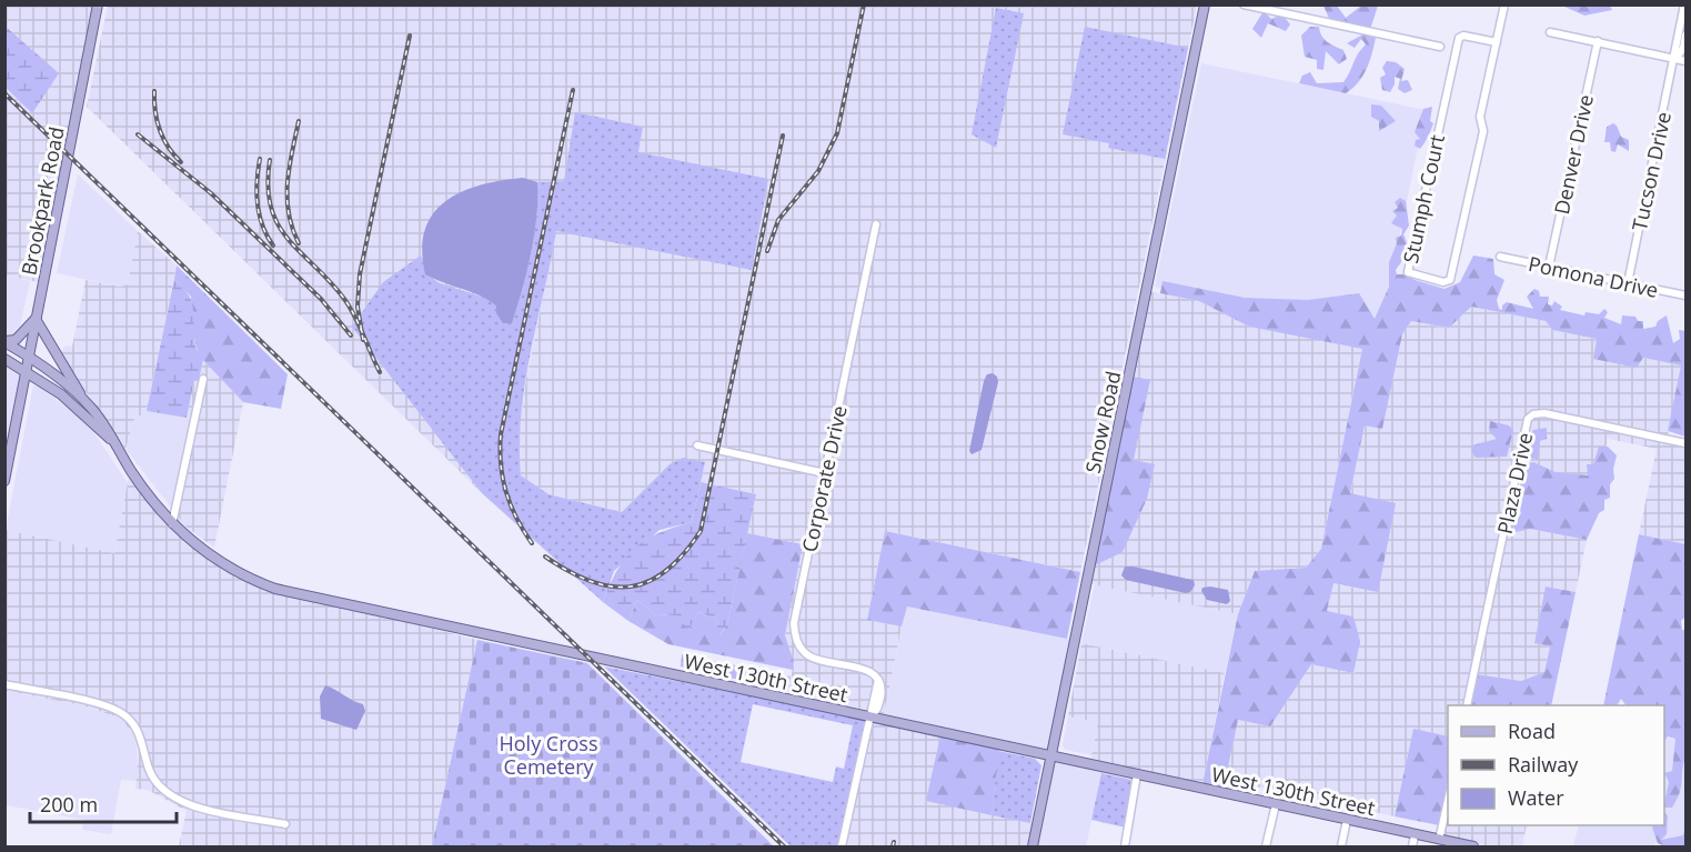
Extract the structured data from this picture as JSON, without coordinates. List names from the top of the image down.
{
  "streets": {
    "main road": ["Brookpark Road", "Snow Road", "West 130th Street"],
    "street": [
      "Denver Drive",
      "Tucson Drive",
      "Stumph Court",
      "Pomona Drive",
      "Corporate Drive",
      "Plaza Drive"
    ]
  },
  "crossings": [
    ["Denver Drive", "Pomona Drive"],
    ["Tucson Drive", "Pomona Drive"],
    ["Brookpark Road", "West 130th Street"],
    ["Snow Road", "West 130th Street"],
    ["Corporate Drive", "West 130th Street"]
  ],
  "parks": ["Holy Cross Cemetery"],
  "legend": ["Road", "Railway", "Water"],
  "scale_bar": "200 m"
}
